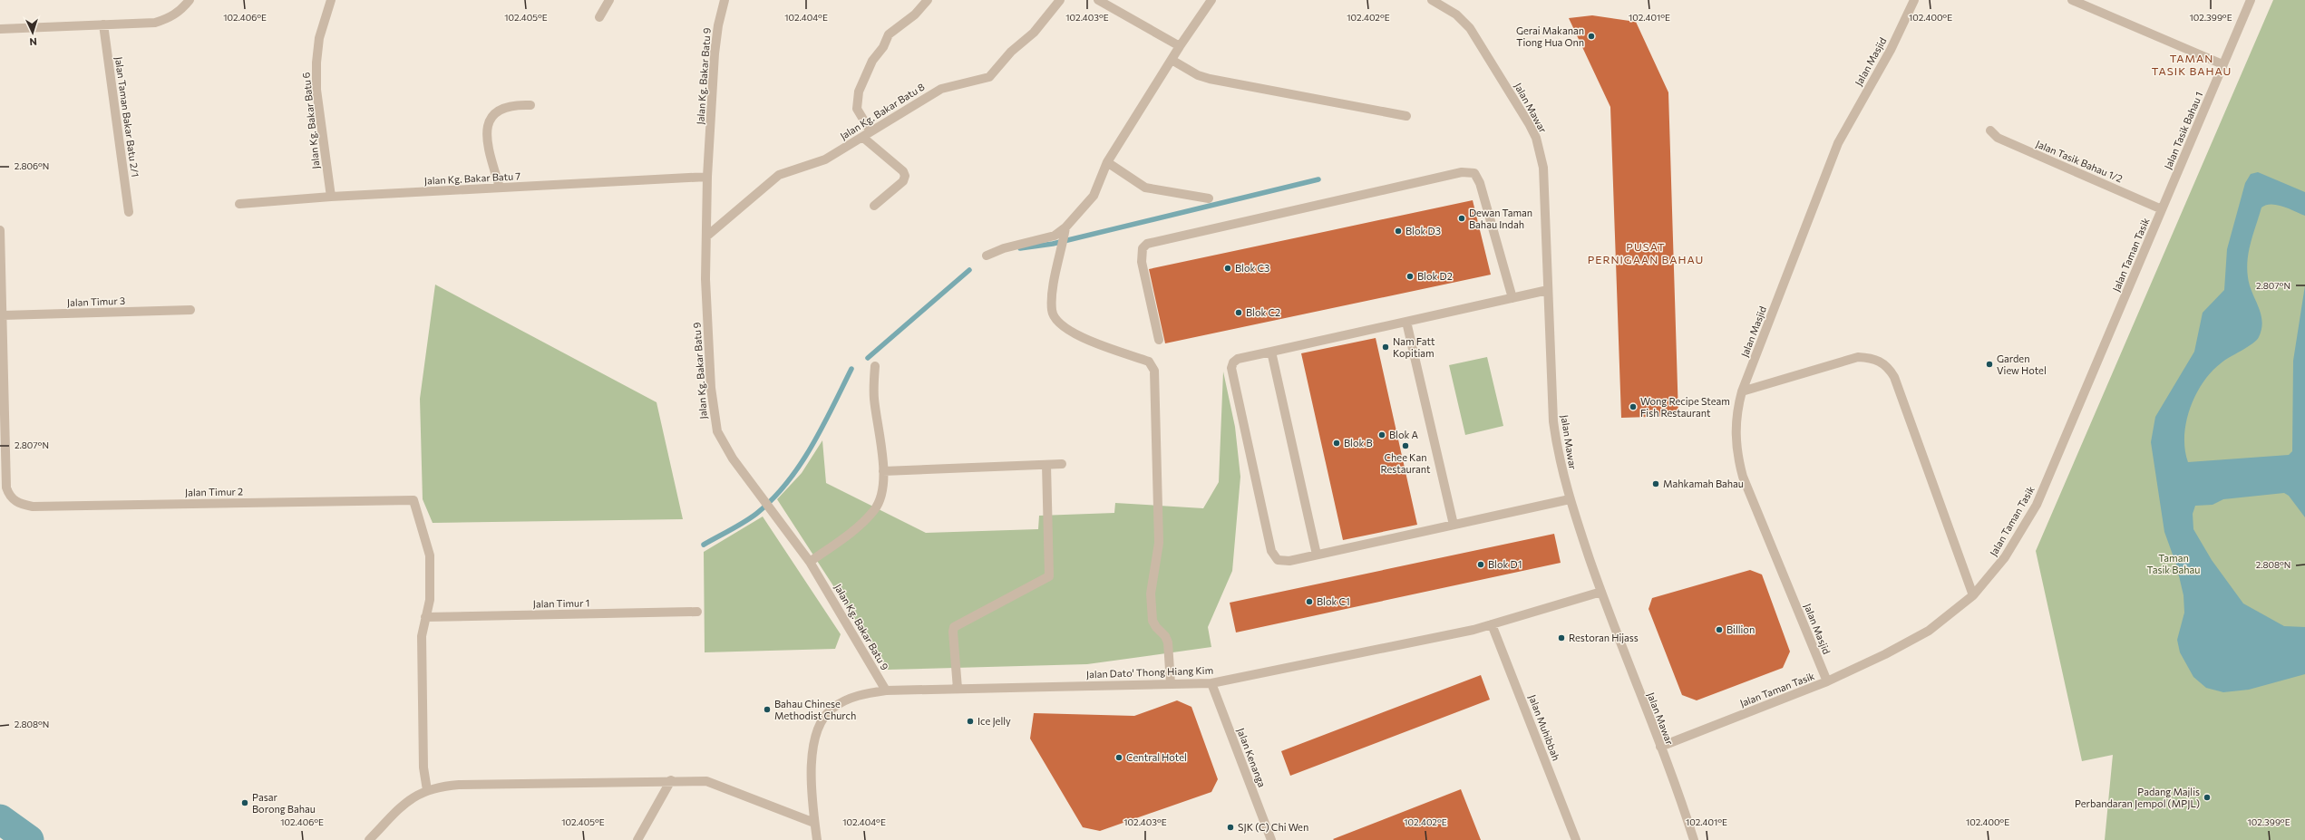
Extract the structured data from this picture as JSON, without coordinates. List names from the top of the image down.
{
  "streets": {
    "street": [
      "Jalan Masjid",
      "Jalan Kg. Bakar Batu 9",
      "Jalan Mawar",
      "Jalan Kg. Bakar Batu 8",
      "Jalan Taman Bakar Batu 2/1",
      "Jalan Kg. Bakar Batu 6",
      "Jalan Tasik Bahau 1",
      "Jalan Tasik Bahau 1/2",
      "Jalan Kg. Bakar Batu 7",
      "Jalan Taman Tasik",
      "Jalan Timur 3",
      "Jalan Timur 2",
      "Jalan Timur 1",
      "Jalan Dato' Thong Hiang Kim",
      "Jalan Muhibbah",
      "Jalan Kenanga"
    ]
  },
  "crossings": [
    ["Jalan Masjid", "Jalan Taman Tasik"],
    ["Jalan Kg. Bakar Batu 9", "Jalan Kg. Bakar Batu 8"],
    ["Jalan Kg. Bakar Batu 9", "Jalan Kg. Bakar Batu 7"],
    ["Jalan Kg. Bakar Batu 9", "Jalan Dato' Thong Hiang Kim"],
    ["Jalan Mawar", "Jalan Taman Tasik"],
    ["Jalan Mawar", "Jalan Dato' Thong Hiang Kim"],
    ["Jalan Kg. Bakar Batu 6", "Jalan Kg. Bakar Batu 7"],
    ["Jalan Tasik Bahau 1", "Jalan Tasik Bahau 1/2"],
    ["Jalan Tasik Bahau 1", "Jalan Taman Tasik"],
    ["Jalan Tasik Bahau 1/2", "Jalan Taman Tasik"],
    ["Jalan Timur 2", "Jalan Timur 1"],
    ["Jalan Dato' Thong Hiang Kim", "Jalan Muhibbah"],
    ["Jalan Dato' Thong Hiang Kim", "Jalan Kenanga"]
  ],
  "districts": ["TAMAN TASIK BAHAU", "PUSAT PERNIGAAN BAHAU"],
  "parks": ["Taman Tasik Bahau"],
  "places": [
    "Gerai Makanan Tiong Hua Onn",
    "Dewan Taman Bahau Indah",
    "Blok D3",
    "Blok C3",
    "Blok D2",
    "Blok C2",
    "Nam Fatt Kopitiam",
    "Garden View Hotel",
    "Wong Recipe Steam Fish Restaurant",
    "Blok A",
    "Blok B",
    "Chee Kan Restaurant",
    "Mahkamah Bahau",
    "Blok D1",
    "Blok C1",
    "Billion",
    "Restoran Hijass",
    "Bahau Chinese Methodist Church",
    "Ice Jelly",
    "Central Hotel",
    "Padang Majlis Perbandaran Jempol (MPJL)",
    "Pasar Borong Bahau",
    "SJK (C) Chi Wen"
  ],
  "north": "bottom",
  "coordinates": [
    "102.406°E",
    "102.405°E",
    "102.404°E",
    "102.403°E",
    "102.402°E",
    "102.401°E",
    "102.400°E",
    "102.399°E",
    "2.806°N",
    "2.807°N",
    "2.808°N"
  ]
}
